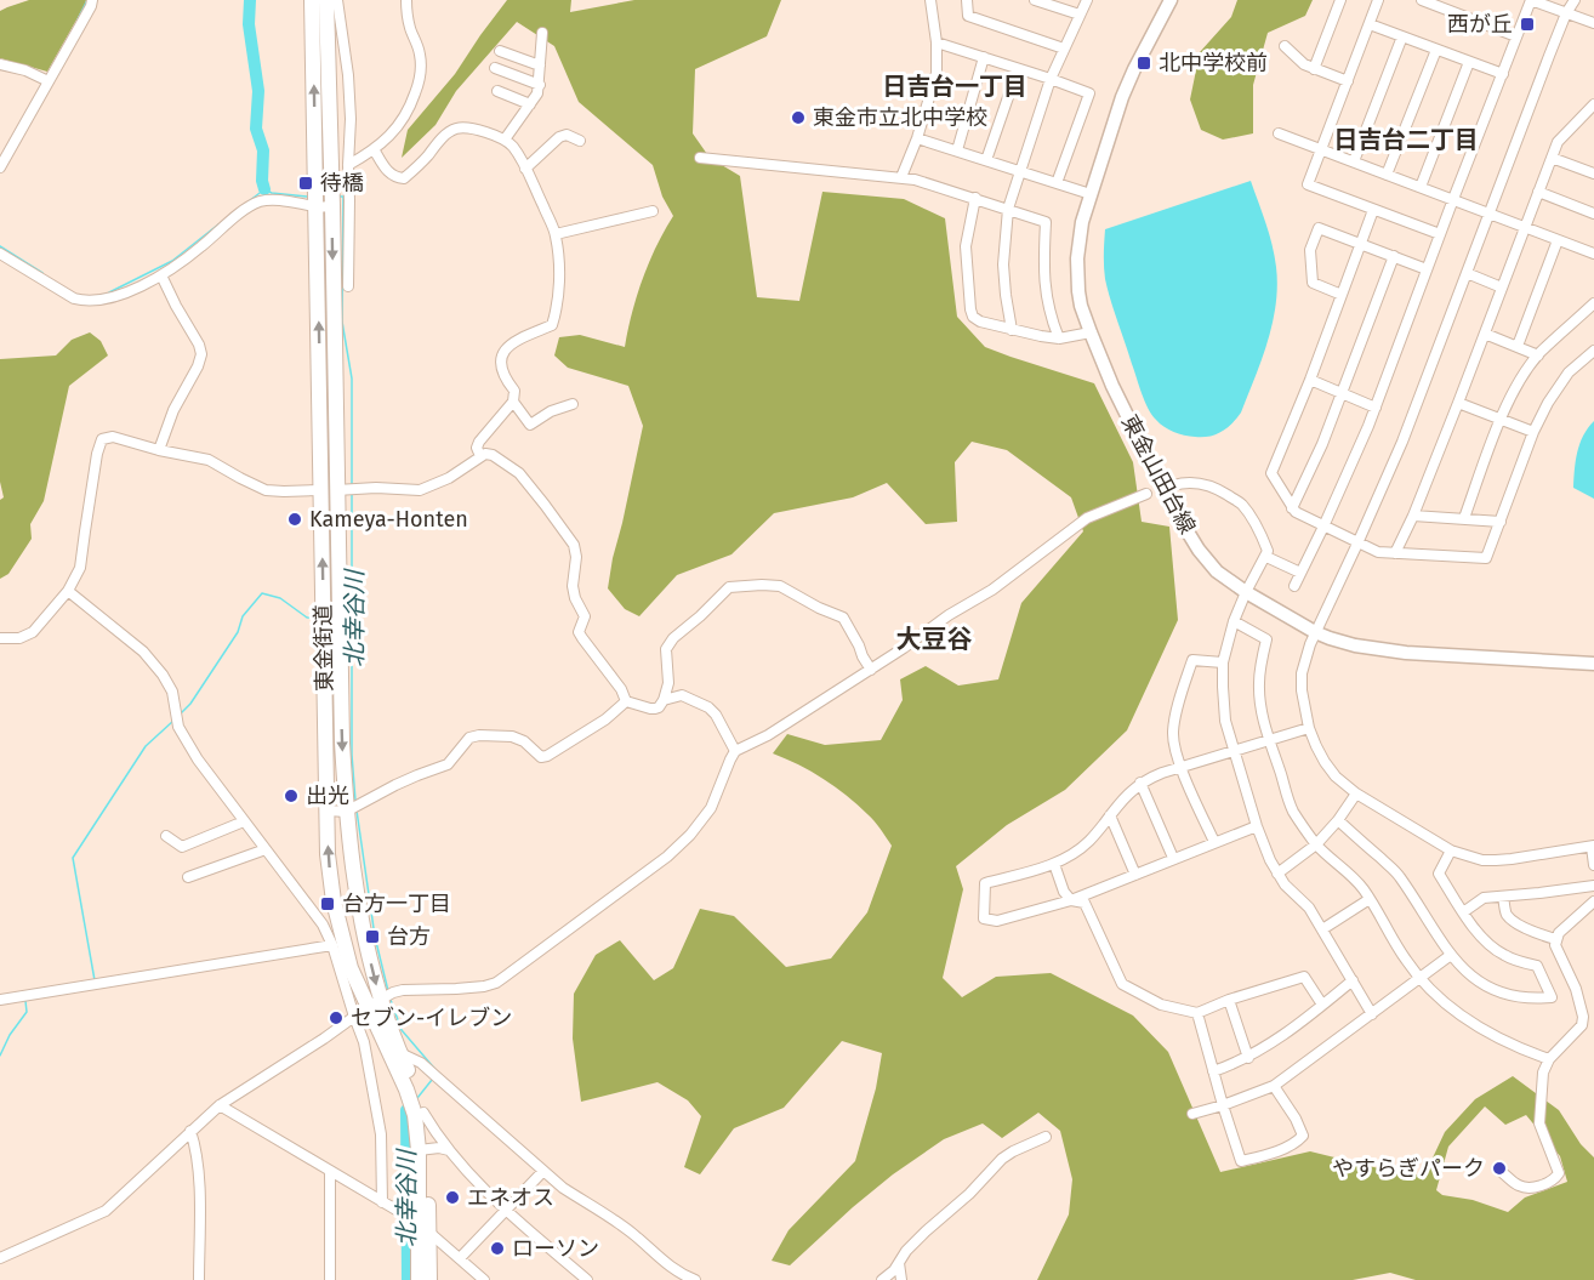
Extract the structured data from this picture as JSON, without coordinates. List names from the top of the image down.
{
  "streets": {
    "highway": ["東金街道"],
    "main road": ["東金山田台線"]
  },
  "districts": ["日吉台一丁目", "日吉台二丁目", "大豆谷"],
  "water": ["北幸谷川"],
  "places": {
    "transit": [
      "西が丘",
      "北中学校前",
      "待橋",
      "台方一丁目",
      "台方"
    ],
    "other": [
      "東金市立北中学校",
      "Kameya-Honten",
      "出光",
      "セブン-イレブン",
      "やすらぎパーク",
      "エネオス",
      "ローソン"
    ]
  }
}
